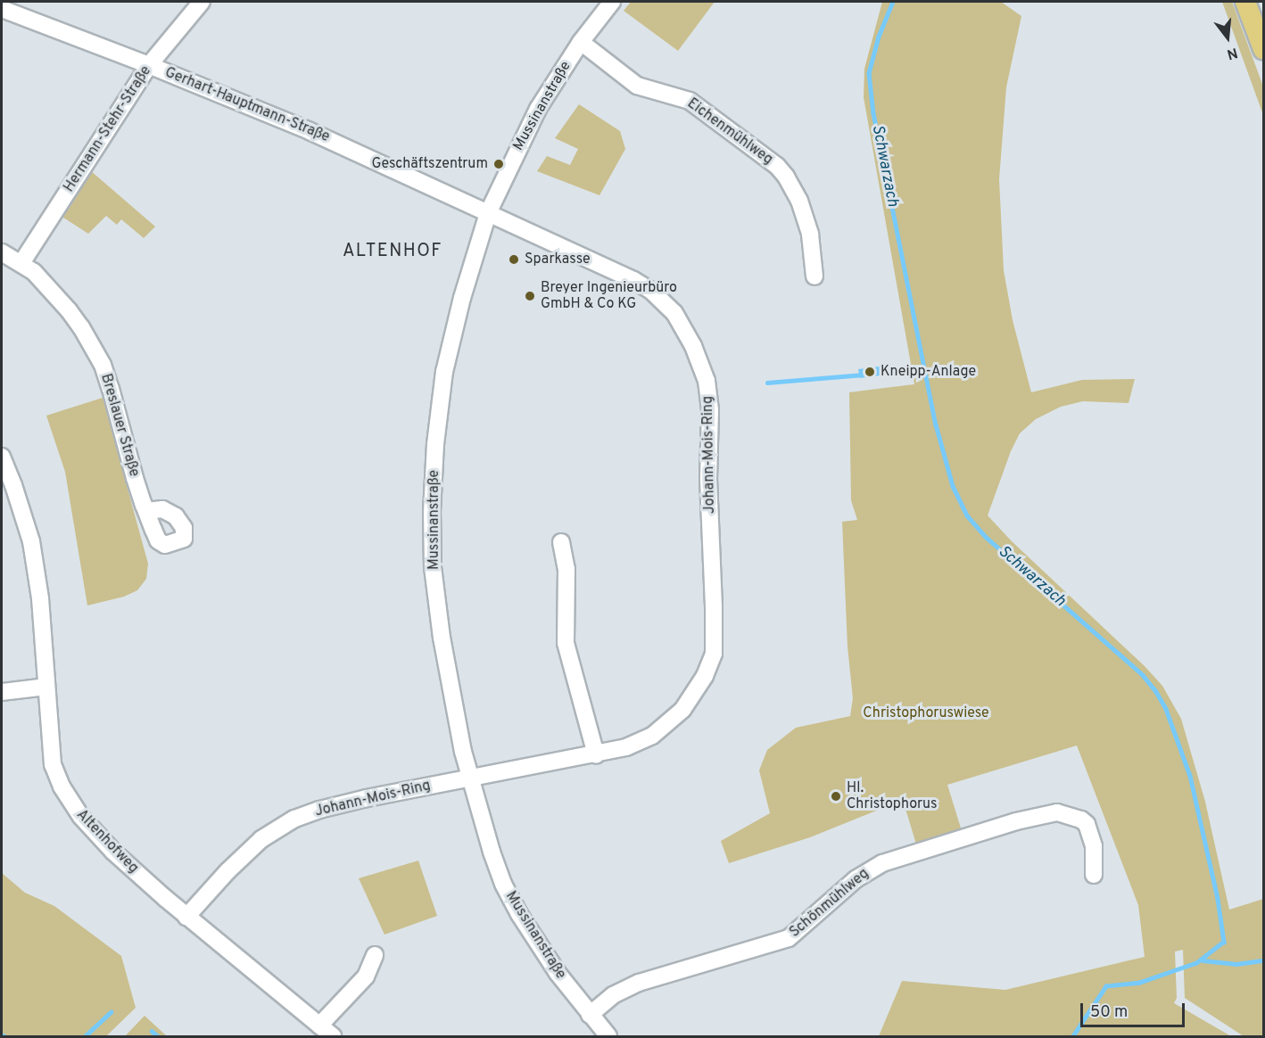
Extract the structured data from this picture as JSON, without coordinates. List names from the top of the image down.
{
  "streets": {
    "street": [
      "Gerhart-Hauptmann-Straße",
      "Mussinanstraße",
      "Hermann-Stehr-Straße",
      "Eichenmühlweg",
      "Breslauer Straße",
      "Johann-Mois-Ring",
      "Altenhofweg",
      "Schönmühlweg"
    ]
  },
  "crossings": [
    ["Gerhart-Hauptmann-Straße", "Mussinanstraße"],
    ["Gerhart-Hauptmann-Straße", "Hermann-Stehr-Straße"],
    ["Gerhart-Hauptmann-Straße", "Johann-Mois-Ring"],
    ["Mussinanstraße", "Eichenmühlweg"],
    ["Mussinanstraße", "Johann-Mois-Ring"],
    ["Mussinanstraße", "Schönmühlweg"],
    ["Hermann-Stehr-Straße", "Breslauer Straße"],
    ["Johann-Mois-Ring", "Altenhofweg"]
  ],
  "districts": ["ALTENHOF"],
  "water": ["Schwarzach"],
  "parks": ["Christophoruswiese"],
  "places": [
    "Geschäftszentrum",
    "Sparkasse",
    "Breyer Ingenieurbüro GmbH & Co KG",
    "Kneipp-Anlage",
    "Hl. Christophorus"
  ],
  "scale_bar": "50 m",
  "north": "bottom"
}
